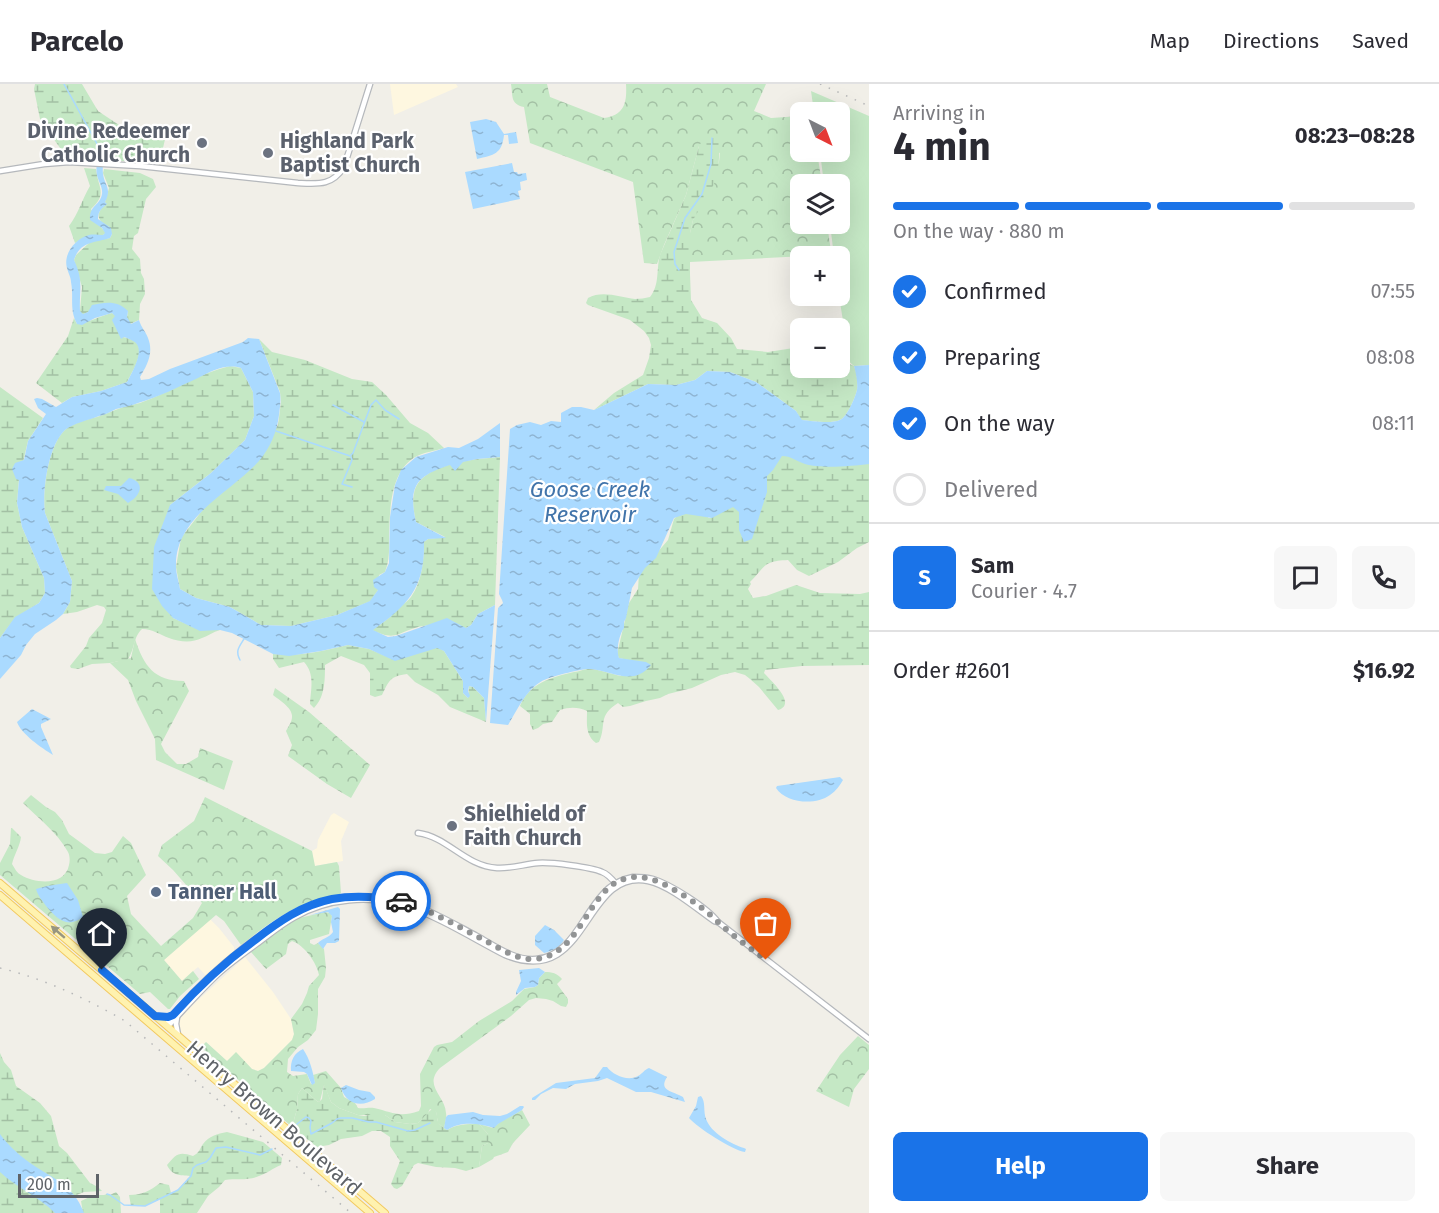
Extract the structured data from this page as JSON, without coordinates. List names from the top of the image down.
{
  "streets": {
    "main road": ["Henry Brown Boulevard"]
  },
  "water": ["Goose Creek Reservoir"],
  "places": [
    "Divine Redeemer Catholic Church",
    "Highland Park Baptist Church",
    "Shielhield of Faith Church",
    "Tanner Hall"
  ],
  "scale_bar": "200 m",
  "north": "bottom right",
  "page": {
    "header": "Parcelo",
    "nav": ["Map", "Directions", "Saved"],
    "heading": ["4 min", "Arriving in", "08:23–08:28"],
    "panel": [
      "Sam",
      "Courier · 4.7",
      "Order #2601",
      "$16.92"
    ],
    "map_buttons": ["+", "−"],
    "bar": "On the way · 880 m",
    "list": [
      ["Confirmed", "07:55"],
      ["Preparing", "08:08"],
      ["On the way", "08:11"],
      "Delivered"
    ],
    "round": "S",
    "buttons": ["Help", "Share"],
    "scale": "200 m"
  }
}
